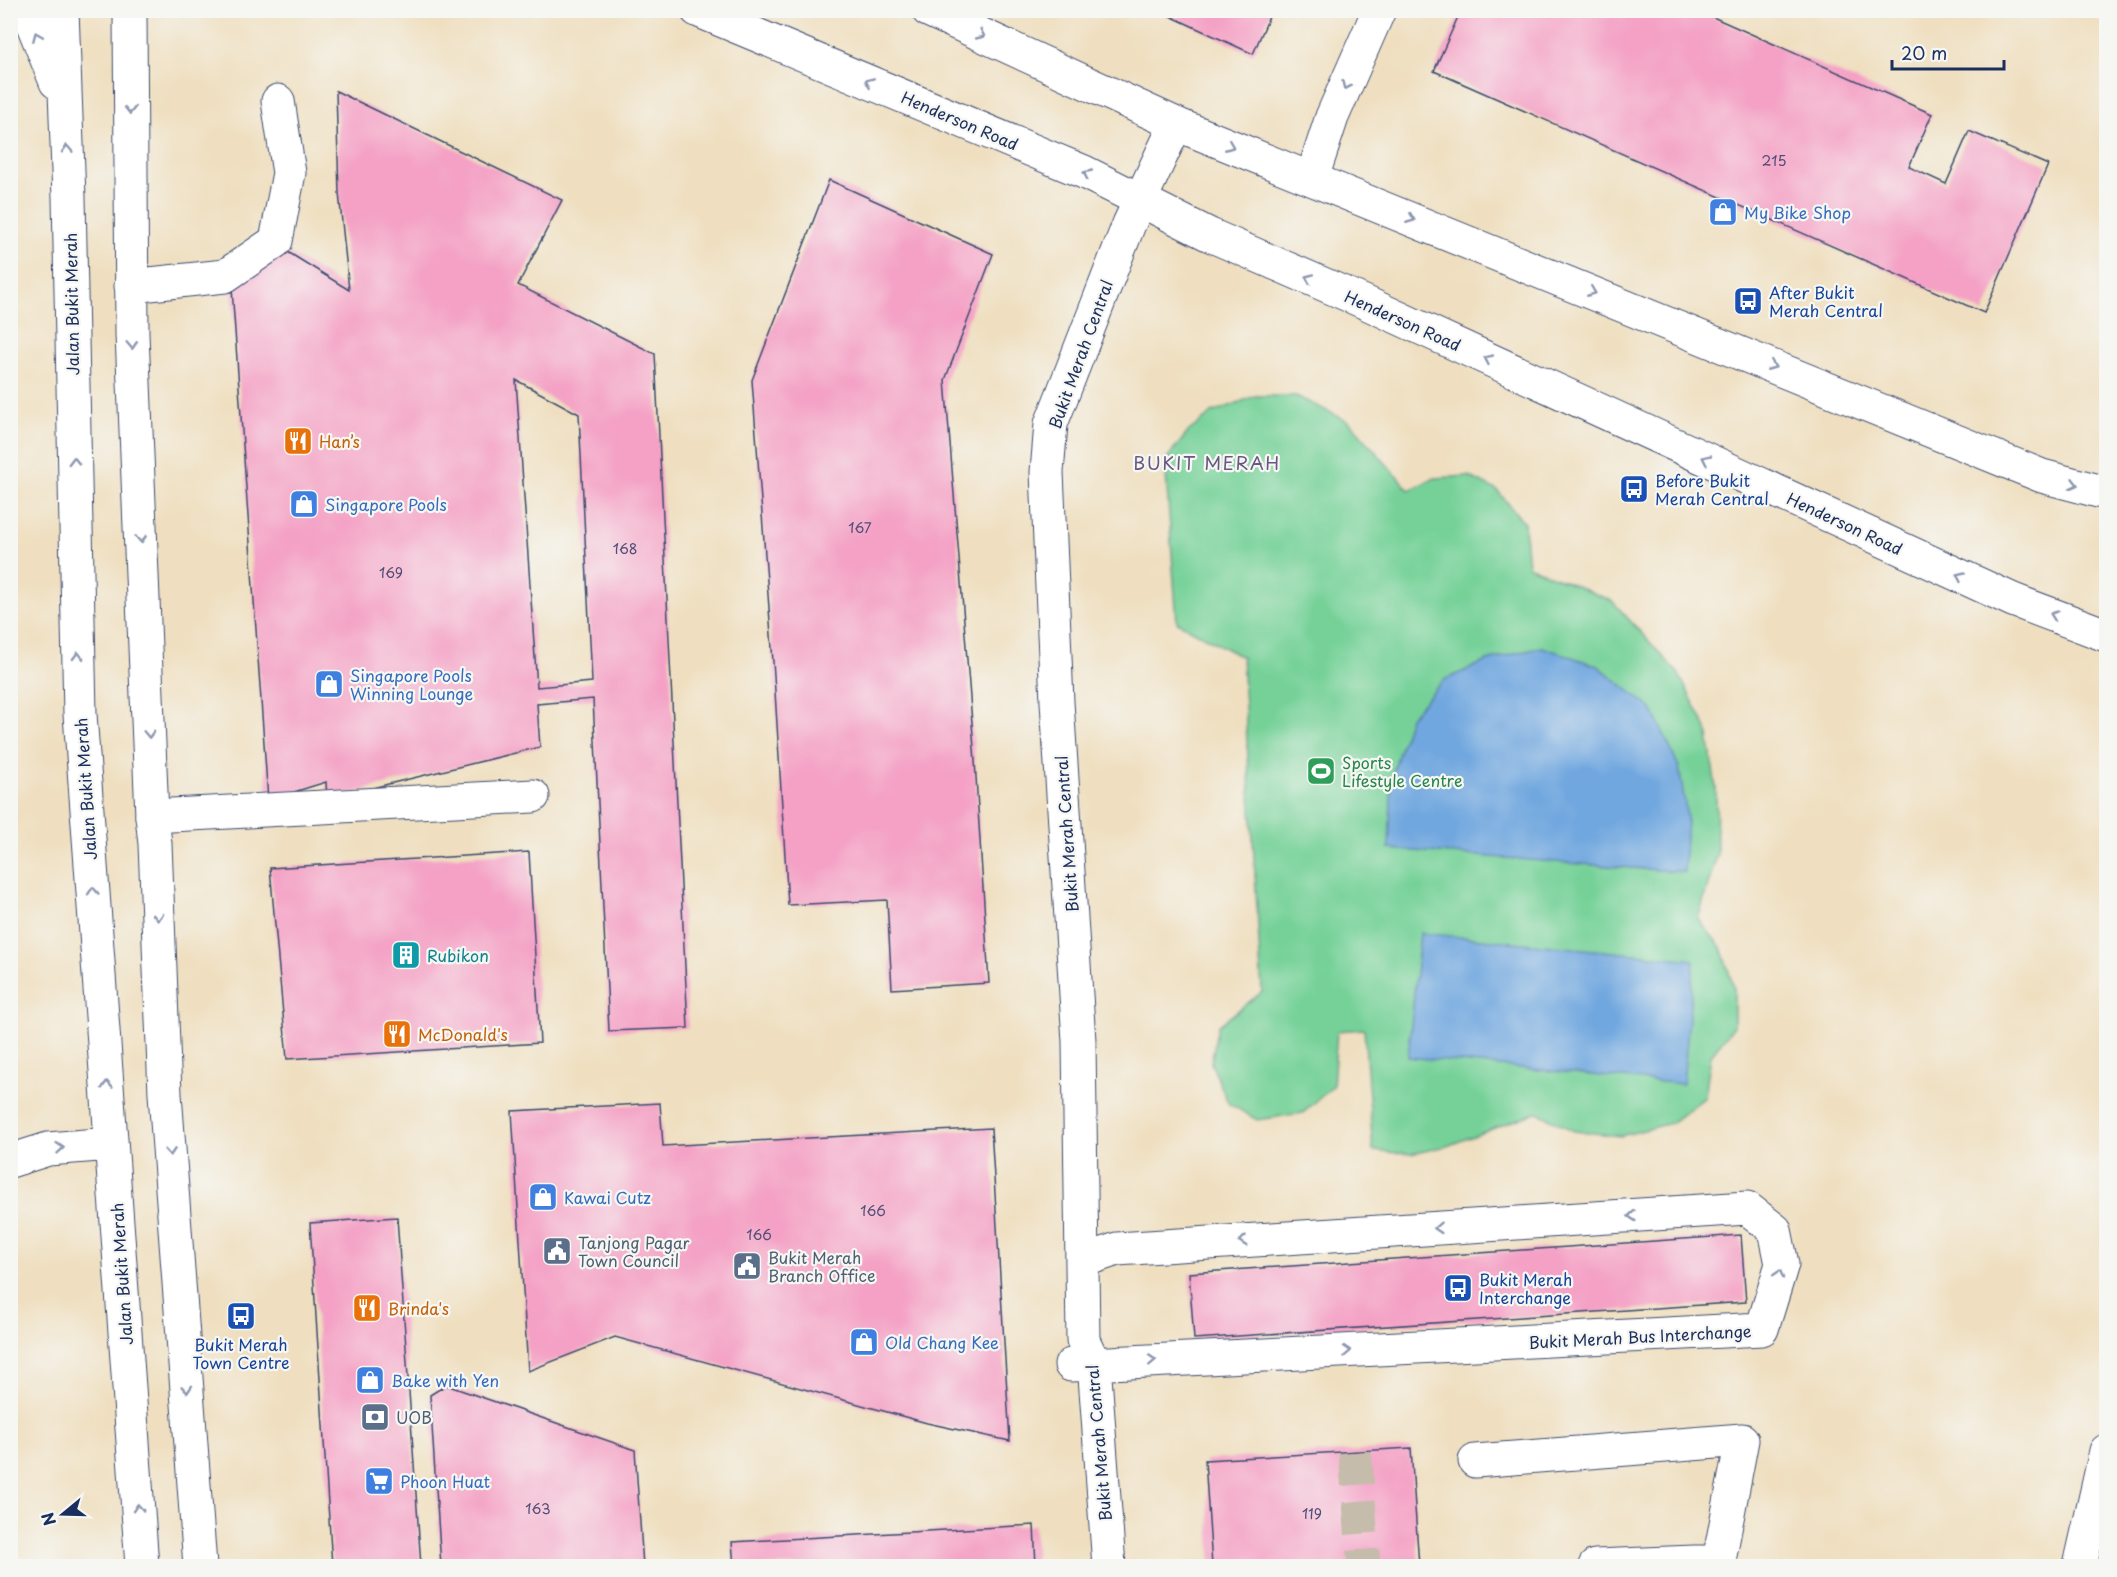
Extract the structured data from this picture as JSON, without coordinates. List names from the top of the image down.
{
  "streets": {
    "main road": [
      "Henderson Road",
      "Jalan Bukit Merah",
      "Bukit Merah Central",
      "Bukit Merah Bus Interchange"
    ]
  },
  "crossings": [
    ["Henderson Road", "Bukit Merah Central"],
    ["Bukit Merah Central", "Bukit Merah Bus Interchange"]
  ],
  "districts": ["BUKIT MERAH"],
  "places": {
    "shop": [
      "My Bike Shop",
      "Singapore Pools",
      "Singapore Pools Winning Lounge",
      "Kawai Cutz",
      "Old Chang Kee",
      "Bake with Yen"
    ],
    "bus stop": [
      "After Bukit Merah Central",
      "Before Bukit Merah Central",
      "Bukit Merah Interchange",
      "Bukit Merah Town Centre"
    ],
    "restaurant": ["Han’s", "McDonald's", "Brinda's"],
    "sports": ["Sports Lifestyle Centre"],
    "building": ["Rubikon"],
    "public building": ["Tanjong Pagar Town Council", "Bukit Merah Branch Office"],
    "bank": ["UOB"],
    "supermarket": ["Phoon Huat"]
  },
  "house_numbers": [
    "215",
    "167",
    "168",
    "169",
    "166",
    "166",
    "163",
    "119"
  ],
  "scale_bar": "20 m",
  "north": "left"
}
